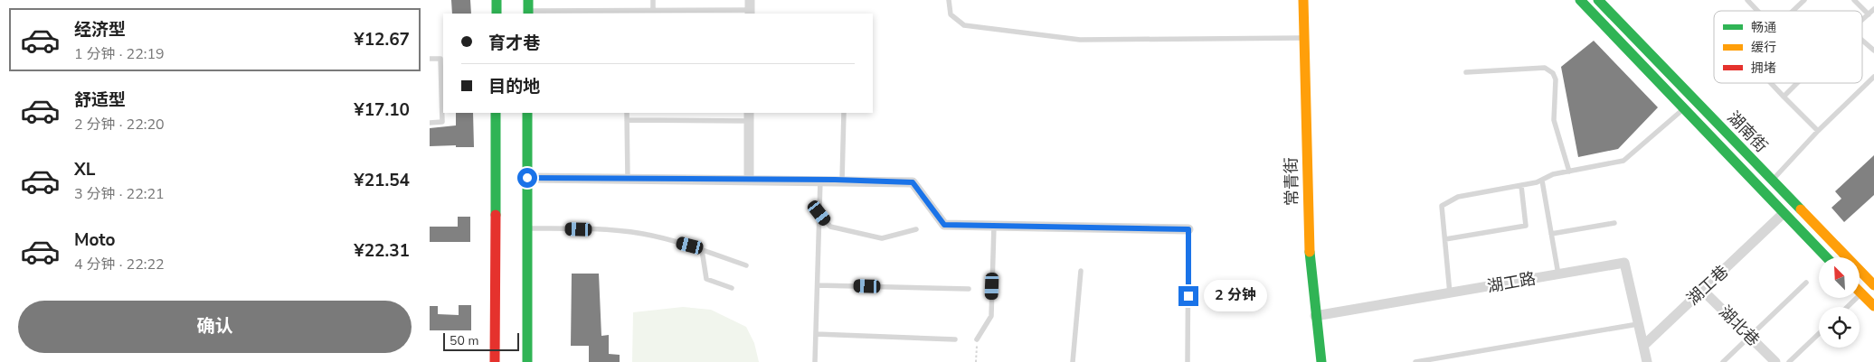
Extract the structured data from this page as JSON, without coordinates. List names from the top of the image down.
{
  "streets": {
    "main road": ["湖南街", "常青街"],
    "street": ["湖工路", "湖工巷", "湖北巷"]
  },
  "crossings": [
    ["湖南街", "湖工巷"],
    ["常青街", "湖工路"],
    ["湖工路", "湖工巷"],
    ["湖工巷", "湖北巷"]
  ],
  "legend": ["畅通", "缓行", "拥堵"],
  "scale_bar": "50 m",
  "north": "top left",
  "page": {
    "list": [
      {
        "name": "经济型",
        "note": "1 分钟 · 22:19",
        "value": "¥12.67"
      },
      {
        "name": "舒适型",
        "note": "2 分钟 · 22:20",
        "value": "¥17.10"
      },
      {
        "name": "XL",
        "note": "3 分钟 · 22:21",
        "value": "¥21.54"
      },
      {
        "name": "Moto",
        "note": "4 分钟 · 22:22",
        "value": "¥22.31"
      }
    ],
    "banner": ["育才巷", "目的地"],
    "bubble": "2 分钟",
    "buttons": "确认",
    "scale": "50 m"
  }
}
